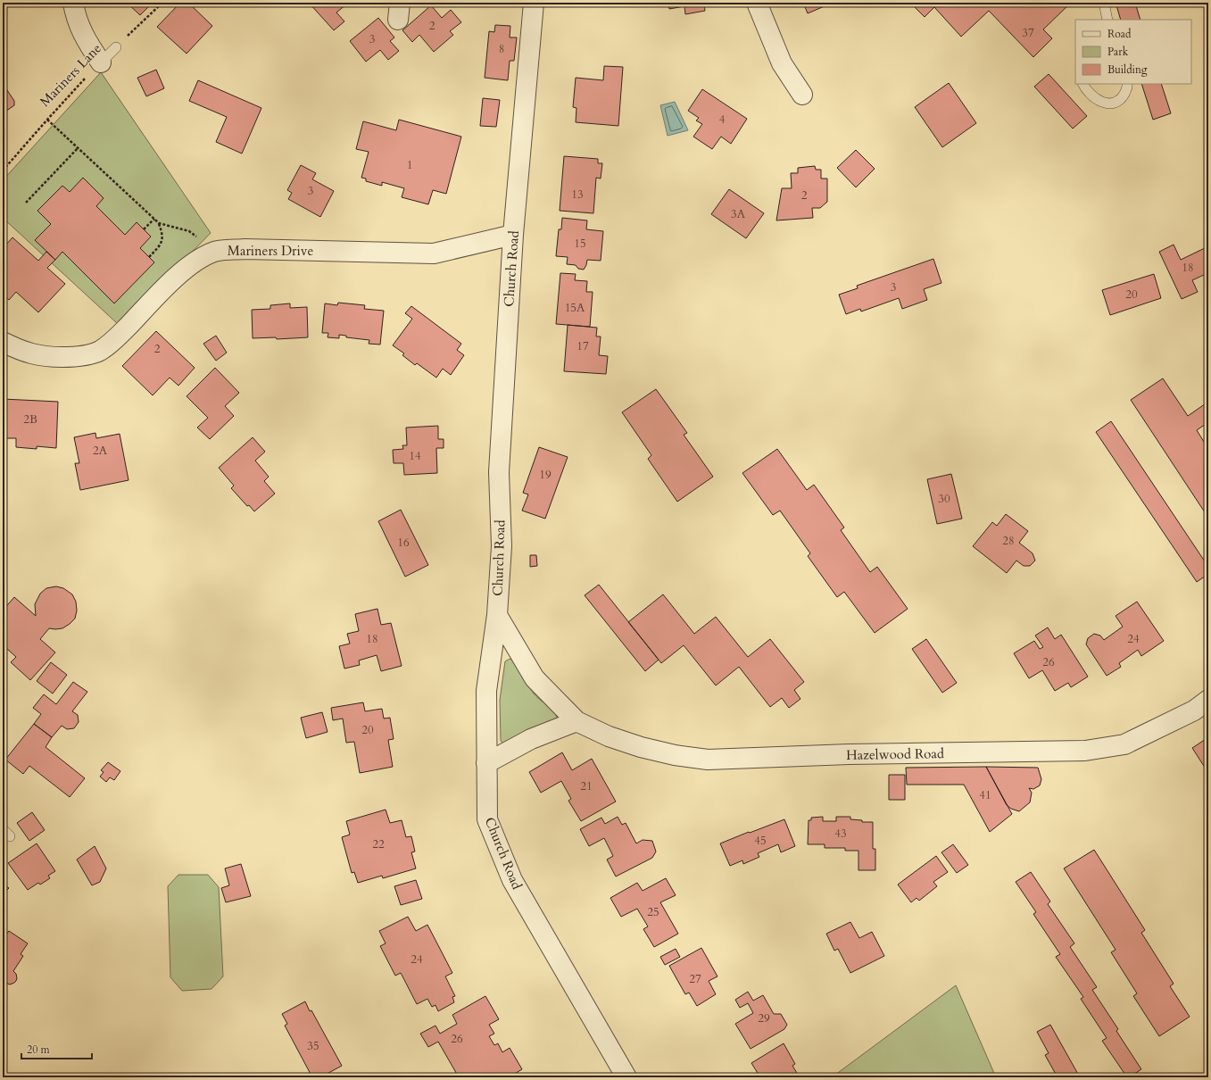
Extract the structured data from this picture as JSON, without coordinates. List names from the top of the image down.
{
  "streets": {
    "street": ["Mariners Drive", "Church Road", "Hazelwood Road"],
    "lane": ["Mariners Lane"]
  },
  "crossings": [
    ["Mariners Drive", "Church Road"],
    ["Church Road", "Hazelwood Road"]
  ],
  "house_numbers": [
    "2",
    "37",
    "3",
    "8",
    "4",
    "1",
    "3",
    "13",
    "2",
    "3A",
    "15",
    "18",
    "3",
    "20",
    "15A",
    "17",
    "2",
    "2B",
    "2A",
    "14",
    "19",
    "30",
    "28",
    "16",
    "18",
    "24",
    "26",
    "20",
    "21",
    "41",
    "43",
    "45",
    "22",
    "25",
    "24",
    "27",
    "29",
    "26",
    "35"
  ],
  "legend": ["Road", "Park", "Building"],
  "scale_bar": "20 m"
}
